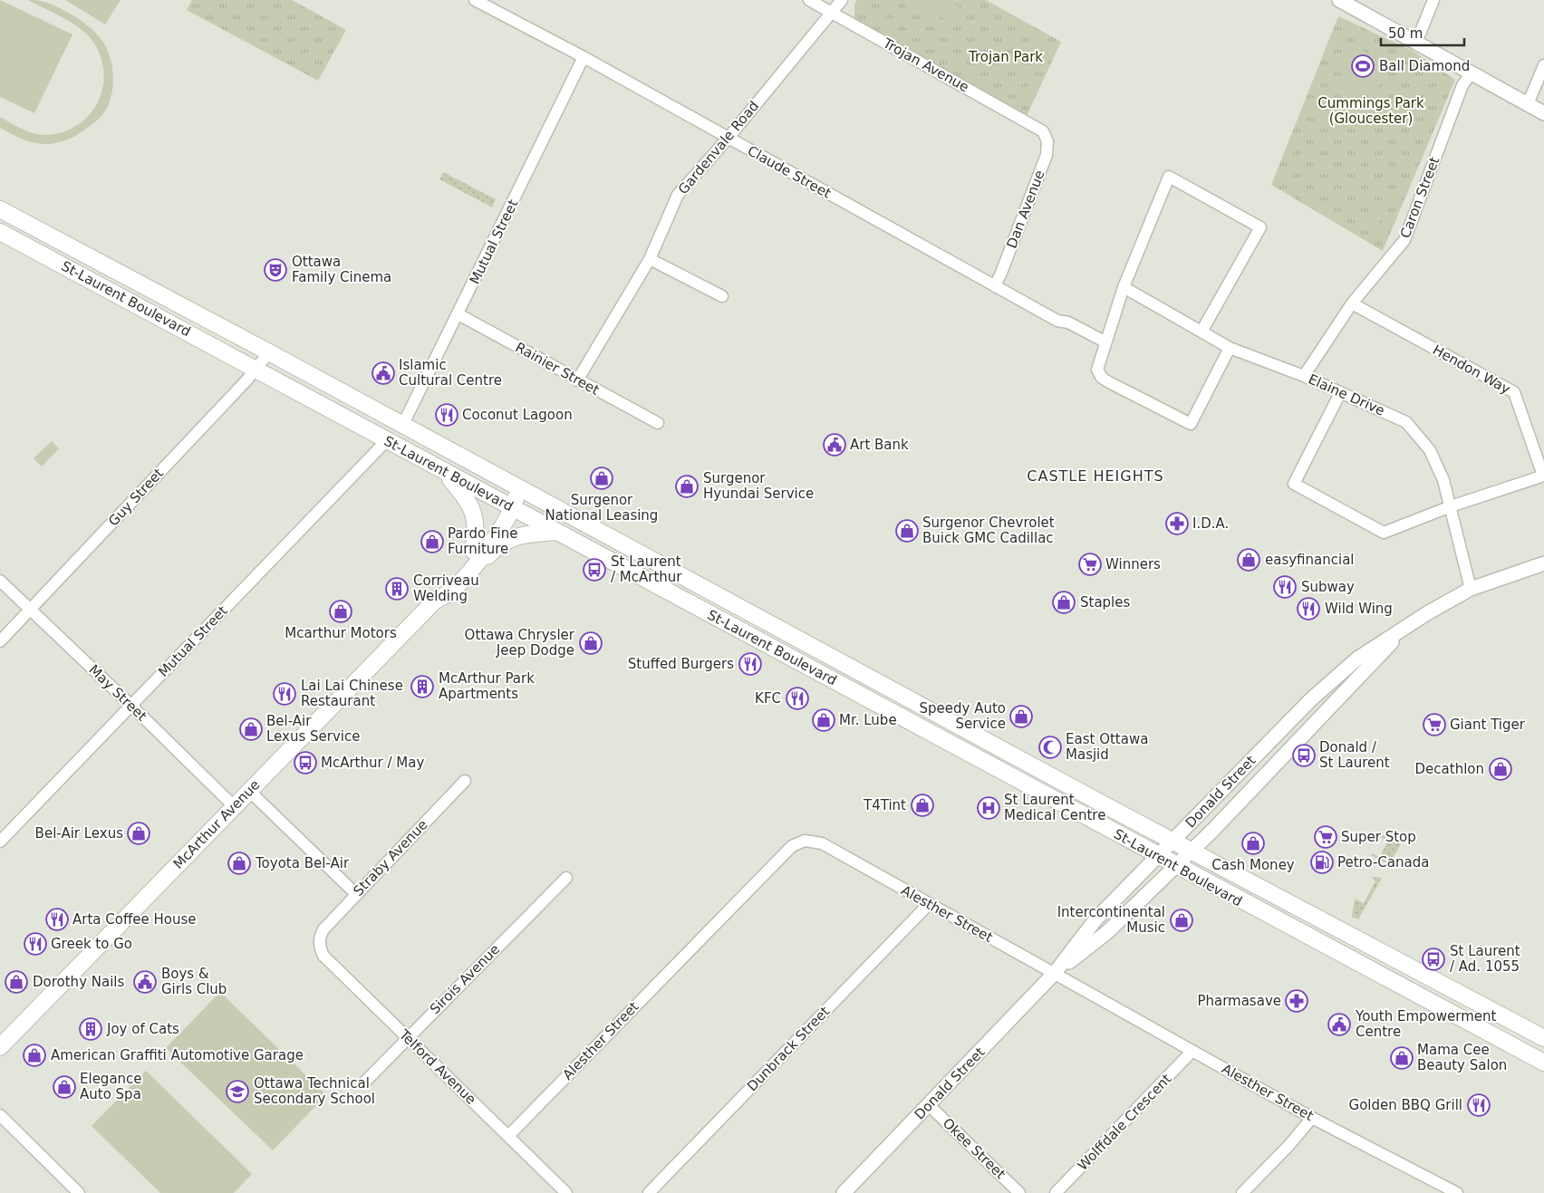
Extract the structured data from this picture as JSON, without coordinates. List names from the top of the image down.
{
  "streets": {
    "main road": ["St-Laurent Boulevard", "McArthur Avenue"],
    "street": [
      "Trojan Avenue",
      "Gardenvale Road",
      "Claude Street",
      "Caron Street",
      "Dan Avenue",
      "Mutual Street",
      "Rainier Street",
      "Hendon Way",
      "Elaine Drive",
      "Guy Street",
      "May Street",
      "Donald Street",
      "Straby Avenue",
      "Alesther Street",
      "Sirois Avenue",
      "Dunbrack Street",
      "Telford Avenue",
      "Wolffdale Crescent",
      "Okee Street"
    ]
  },
  "crossings": [
    ["Trojan Avenue", "Gardenvale Road"],
    ["Trojan Avenue", "Dan Avenue"],
    ["Gardenvale Road", "Claude Street"],
    ["Gardenvale Road", "Rainier Street"],
    ["Claude Street", "Dan Avenue"],
    ["Claude Street", "Mutual Street"],
    ["Caron Street", "Hendon Way"],
    ["Caron Street", "Elaine Drive"],
    ["Mutual Street", "St-Laurent Boulevard"],
    ["Mutual Street", "Rainier Street"],
    ["Mutual Street", "May Street"],
    ["St-Laurent Boulevard", "Guy Street"],
    ["St-Laurent Boulevard", "Donald Street"],
    ["St-Laurent Boulevard", "McArthur Avenue"],
    ["Elaine Drive", "Donald Street"],
    ["Guy Street", "May Street"],
    ["May Street", "McArthur Avenue"],
    ["Donald Street", "Alesther Street"],
    ["Donald Street", "Okee Street"],
    ["Straby Avenue", "Telford Avenue"],
    ["Alesther Street", "Dunbrack Street"],
    ["Alesther Street", "Telford Avenue"],
    ["Alesther Street", "Wolffdale Crescent"],
    ["Sirois Avenue", "Telford Avenue"]
  ],
  "districts": ["CASTLE HEIGHTS"],
  "parks": ["Trojan Park", "Cummings Park (Gloucester)"],
  "places": {
    "sports": ["Ball Diamond"],
    "theatre": ["Ottawa Family Cinema"],
    "public building": [
      "Islamic Cultural Centre",
      "Art Bank",
      "Boys & Girls Club",
      "Youth Empowerment Centre"
    ],
    "restaurant": [
      "Coconut Lagoon",
      "Subway",
      "Wild Wing",
      "Stuffed Burgers",
      "Lai Lai Chinese Restaurant",
      "KFC",
      "Arta Coffee House",
      "Greek to Go",
      "Golden BBQ Grill"
    ],
    "shop": [
      "Surgenor National Leasing",
      "Surgenor Hyundai Service",
      "Surgenor Chevrolet Buick GMC Cadillac",
      "Pardo Fine Furniture",
      "easyfinancial",
      "Staples",
      "Mcarthur Motors",
      "Ottawa Chrysler Jeep Dodge",
      "Speedy Auto Service",
      "Mr. Lube",
      "Bel-Air Lexus Service",
      "Decathlon",
      "T4Tint",
      "Bel-Air Lexus",
      "Cash Money",
      "Toyota Bel-Air",
      "Intercontinental Music",
      "Dorothy Nails",
      "American Graffiti Automotive Garage",
      "Mama Cee Beauty Salon",
      "Elegance Auto Spa"
    ],
    "pharmacy": ["I.D.A.", "Pharmasave"],
    "supermarket": ["Winners", "Giant Tiger", "Super Stop"],
    "bus stop": [
      "St Laurent / McArthur",
      "Donald / St Laurent",
      "McArthur / May",
      "St Laurent / Ad. 1055"
    ],
    "building": ["Corriveau Welding", "McArthur Park Apartments", "Joy of Cats"],
    "mosque": ["East Ottawa Masjid"],
    "hospital": ["St Laurent Medical Centre"],
    "fuel station": ["Petro-Canada"],
    "school or university": ["Ottawa Technical Secondary School"]
  },
  "scale_bar": "50 m"
}
